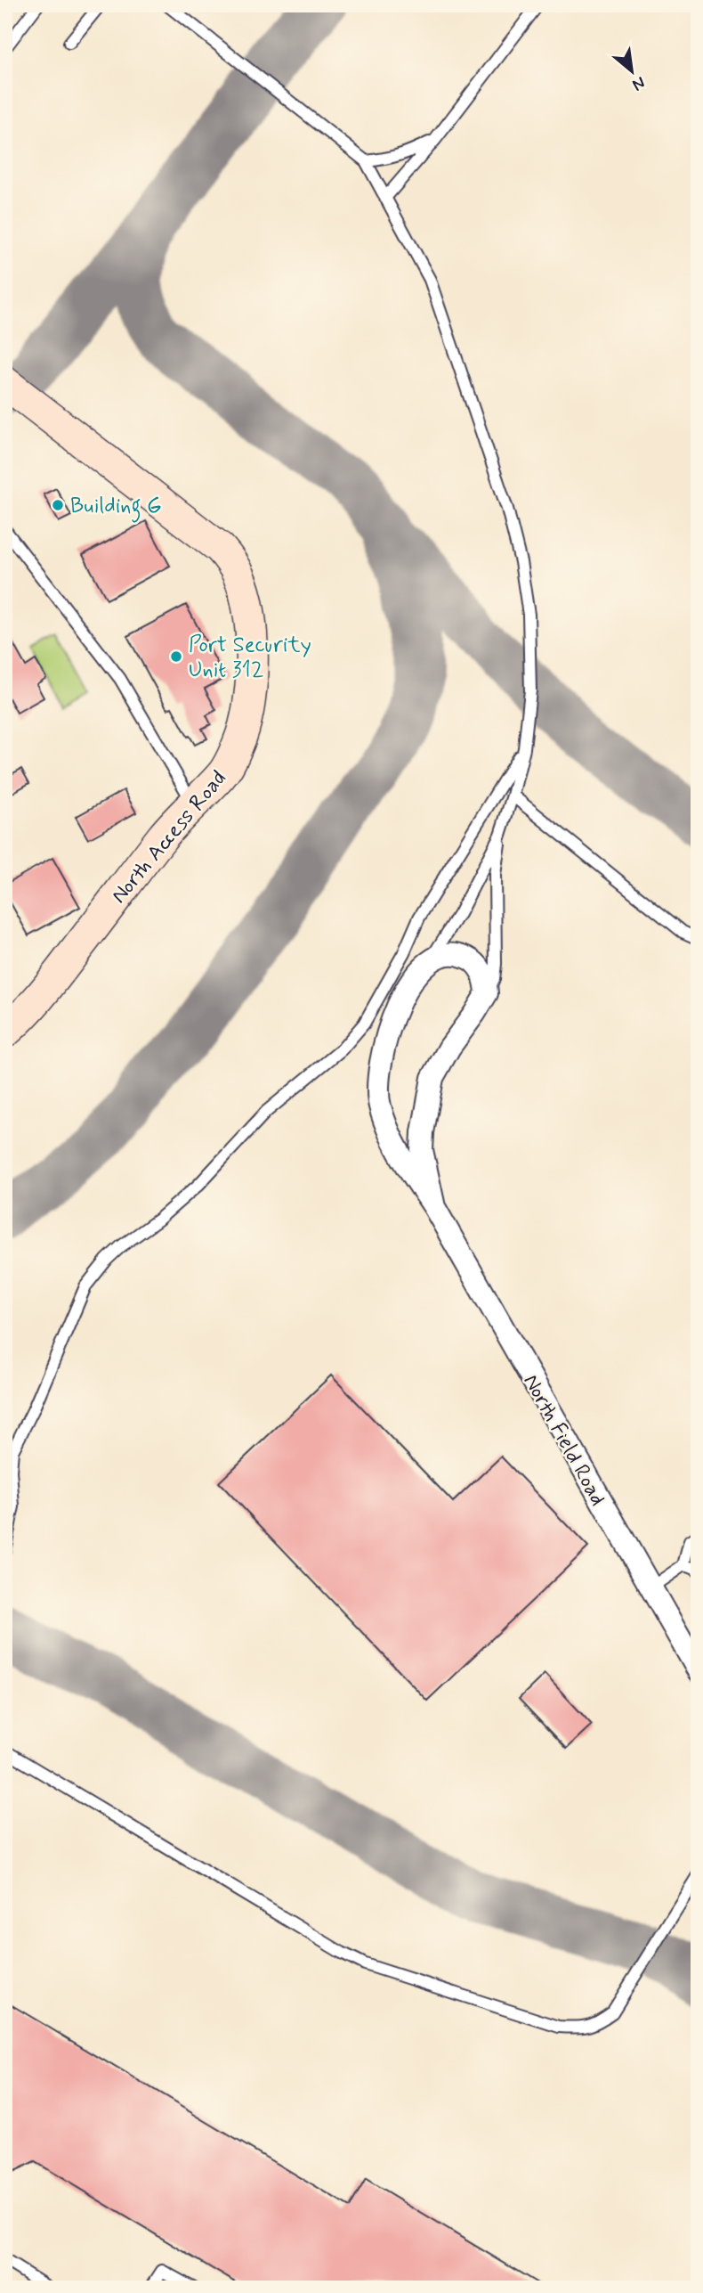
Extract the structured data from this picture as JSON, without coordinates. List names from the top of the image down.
{
  "streets": {
    "street": ["North Access Road", "North Field Road"]
  },
  "places": ["Building G", "Port Security Unit 312"],
  "north": "bottom right"
}
